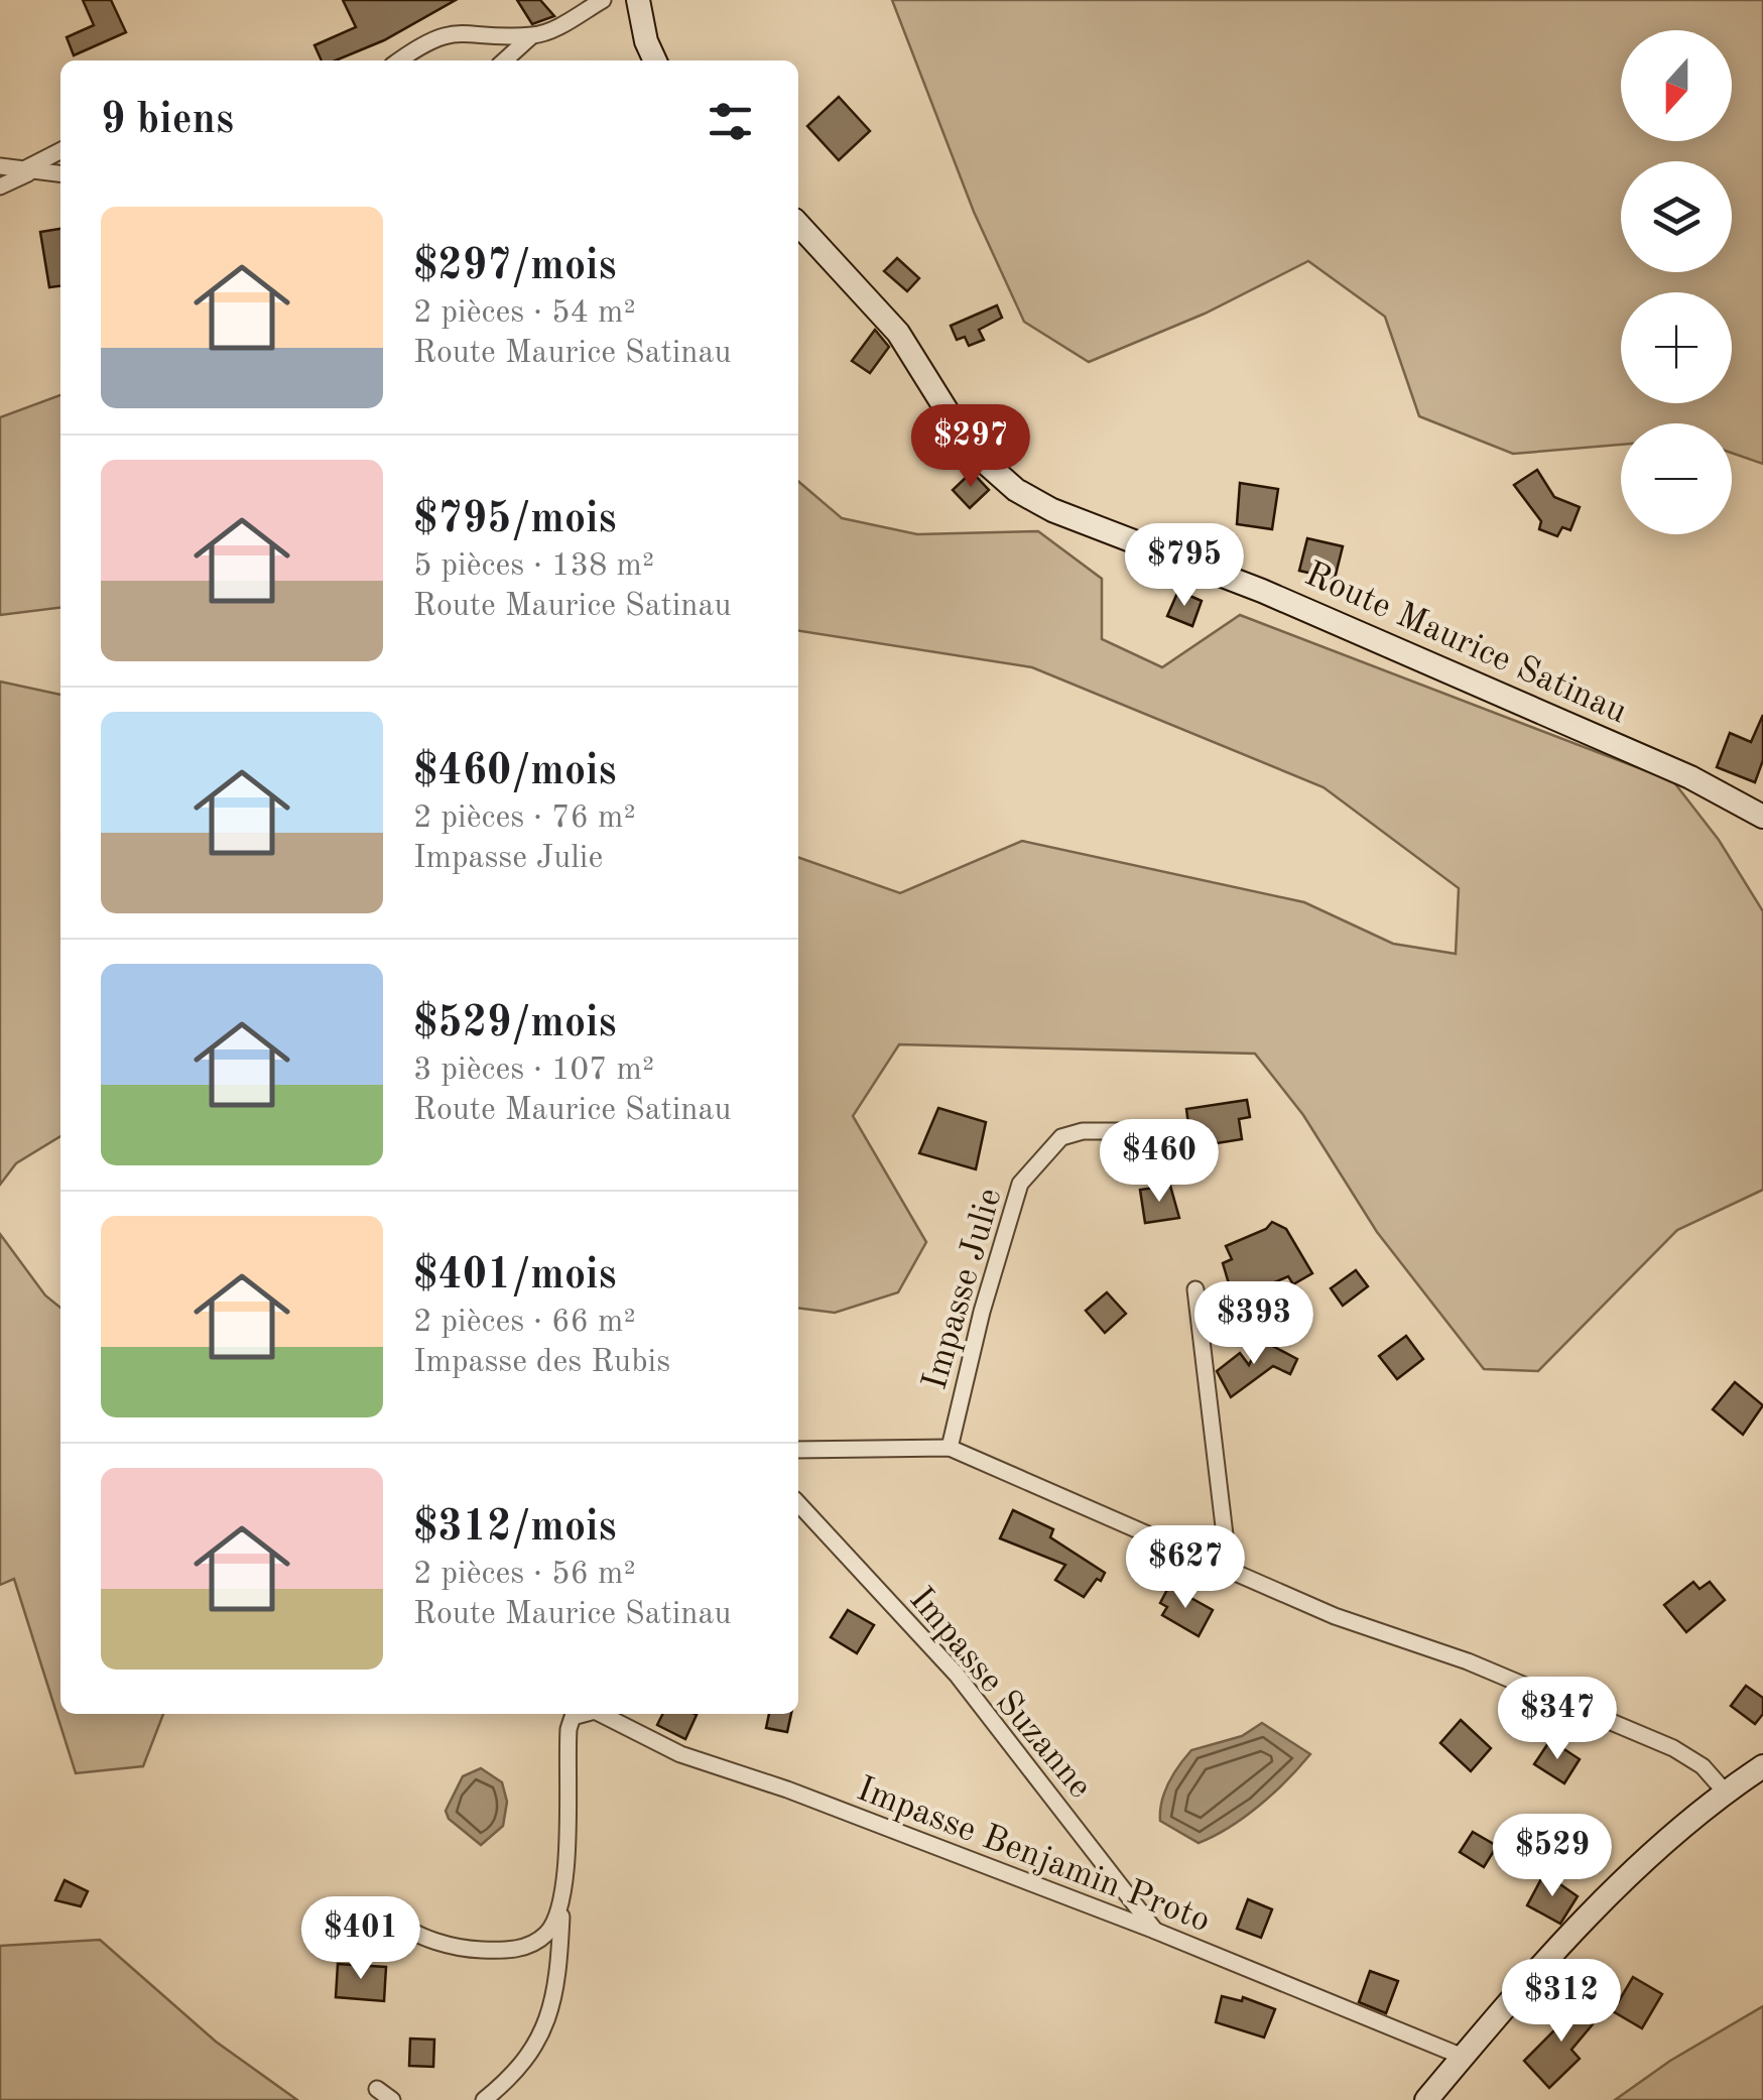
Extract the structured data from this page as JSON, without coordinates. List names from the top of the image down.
{
  "streets": {
    "main road": ["Route Maurice Satinau"],
    "street": ["Impasse Julie", "Impasse Suzanne", "Impasse Benjamin Proto"]
  },
  "crossings": [
    ["Impasse Suzanne", "Impasse Benjamin Proto"]
  ],
  "north": "bottom",
  "page": {
    "map_buttons": ["+", "−"],
    "heading": "9 biens",
    "list": [
      {
        "name": "$297/mois",
        "note": "2 pièces · 54 m² · Route Maurice Satinau"
      },
      {
        "name": "$795/mois",
        "note": "5 pièces · 138 m² · Route Maurice Satinau"
      },
      {
        "name": "$460/mois",
        "note": "2 pièces · 76 m² · Impasse Julie"
      },
      {
        "name": "$529/mois",
        "note": "3 pièces · 107 m² · Route Maurice Satinau"
      },
      {
        "name": "$401/mois",
        "note": "2 pièces · 66 m² · Impasse des Rubis"
      },
      {
        "name": "$312/mois",
        "note": "2 pièces · 56 m² · Route Maurice Satinau"
      }
    ],
    "price": [
      "$297",
      "$795",
      "$460",
      "$393",
      "$627",
      "$347",
      "$529",
      "$401",
      "$312"
    ]
  }
}
